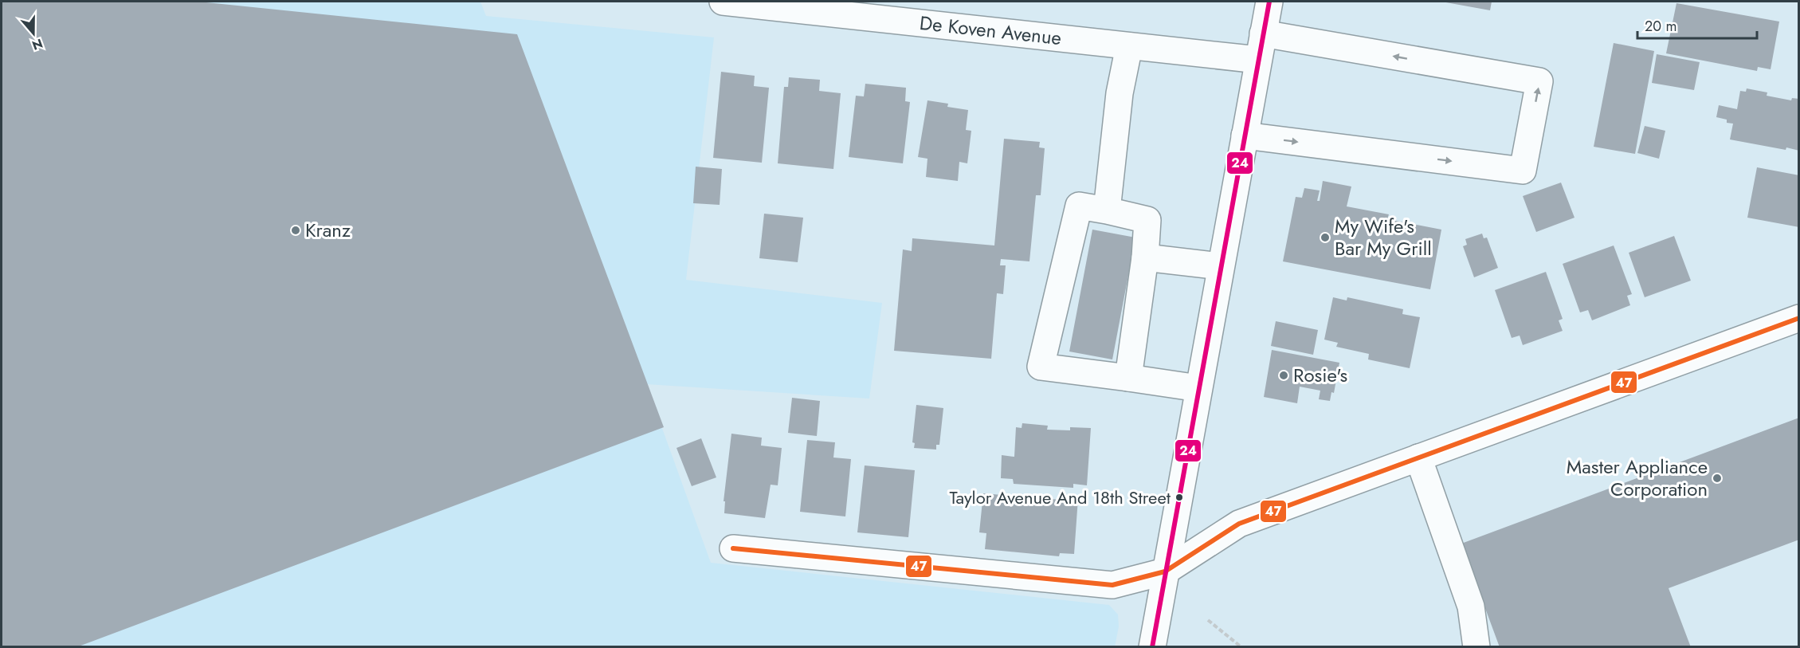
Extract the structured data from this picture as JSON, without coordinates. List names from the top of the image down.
{
  "streets": {
    "street": ["De Koven Avenue"]
  },
  "places": [
    "Kranz",
    "My Wife's Bar My Grill",
    "Rosie's",
    "Master Appliance Corporation",
    "Taylor Avenue And 18th Street"
  ],
  "lines": ["transit line 24", "transit line 47"],
  "scale_bar": "20 m",
  "north": "bottom"
}
